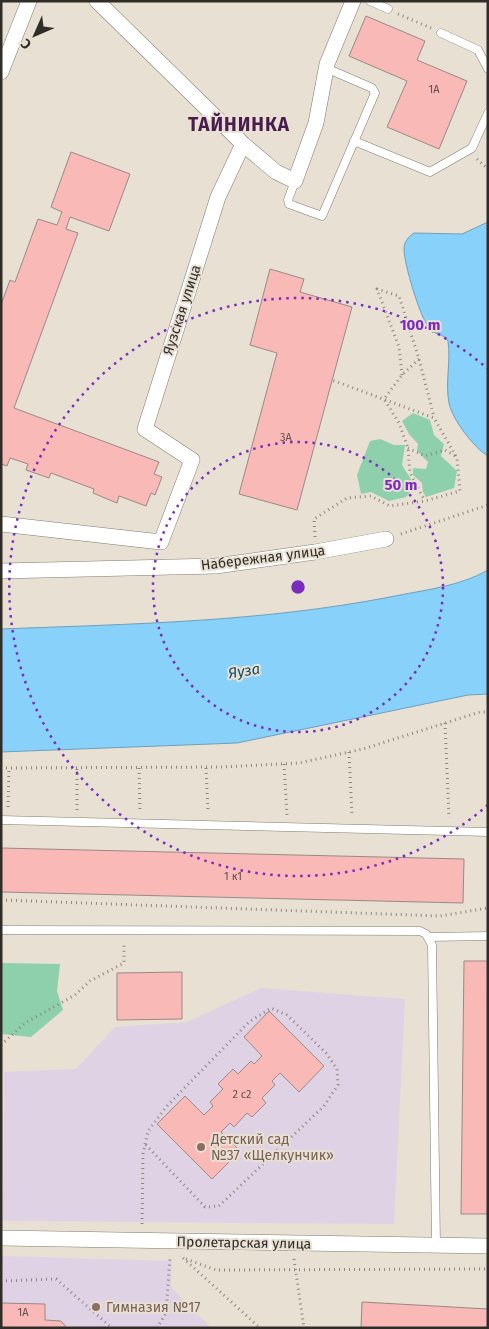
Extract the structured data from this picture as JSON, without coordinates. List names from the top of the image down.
{
  "streets": {
    "street": ["Яузская улица", "Набережная улица", "Пролетарская улица"]
  },
  "districts": ["ТАЙНИНКА"],
  "water": ["Яуза"],
  "places": ["Детский сад №37 «Щелкунчик»", "Гимназия №17"],
  "house_numbers": [
    "1А",
    "3А",
    "1 к1",
    "2 с2",
    "1А"
  ],
  "north": "bottom left",
  "rings": ["100 m", "50 m"]
}
